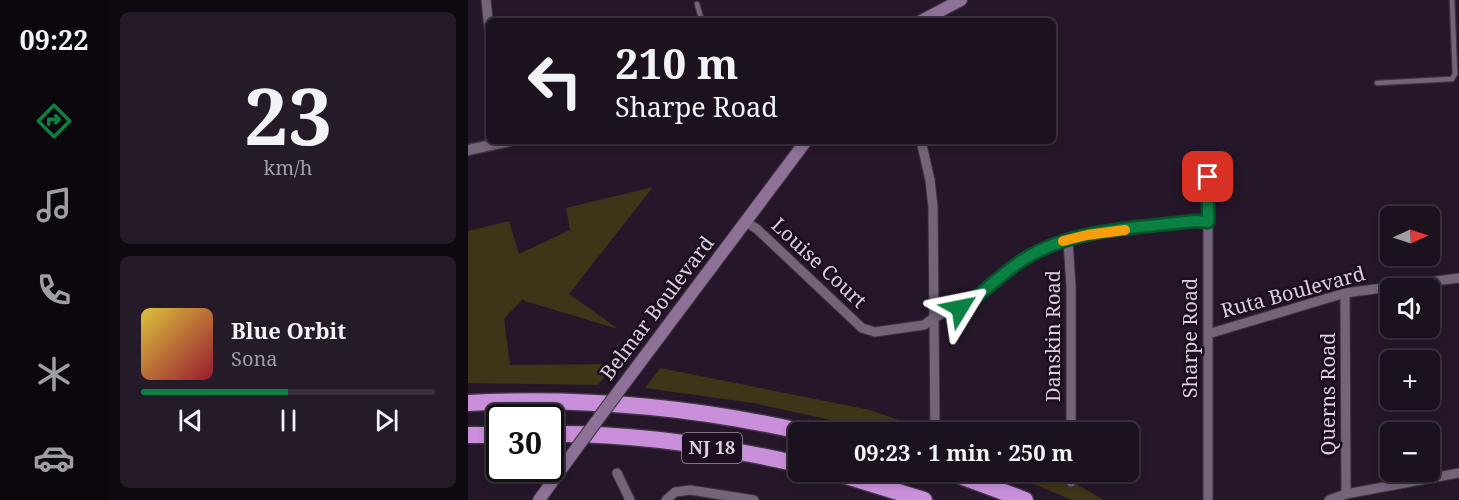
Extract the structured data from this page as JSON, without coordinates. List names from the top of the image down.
{
  "streets": {
    "highway": ["NJ 18"],
    "main road": ["Belmar Boulevard"],
    "street": [
      "Louise Court",
      "Ruta Boulevard",
      "Danskin Road",
      "Sharpe Road",
      "Querns Road"
    ]
  },
  "crossings": [
    ["Louise Court", "Belmar Boulevard"],
    ["Louise Court", "Danskin Road"],
    ["Louise Court", "Sharpe Road"],
    ["Ruta Boulevard", "Sharpe Road"],
    ["Ruta Boulevard", "Querns Road"]
  ],
  "north": "right",
  "page": {
    "tabs": "09:22",
    "tile": ["23", "km/h"],
    "turn": ["210 m", "Sharpe Road"],
    "map_buttons": ["+", "−"],
    "song": ["Blue Orbit", "Sona"],
    "limit": "30",
    "trip": "09:23 · 1 min · 250 m"
  }
}
